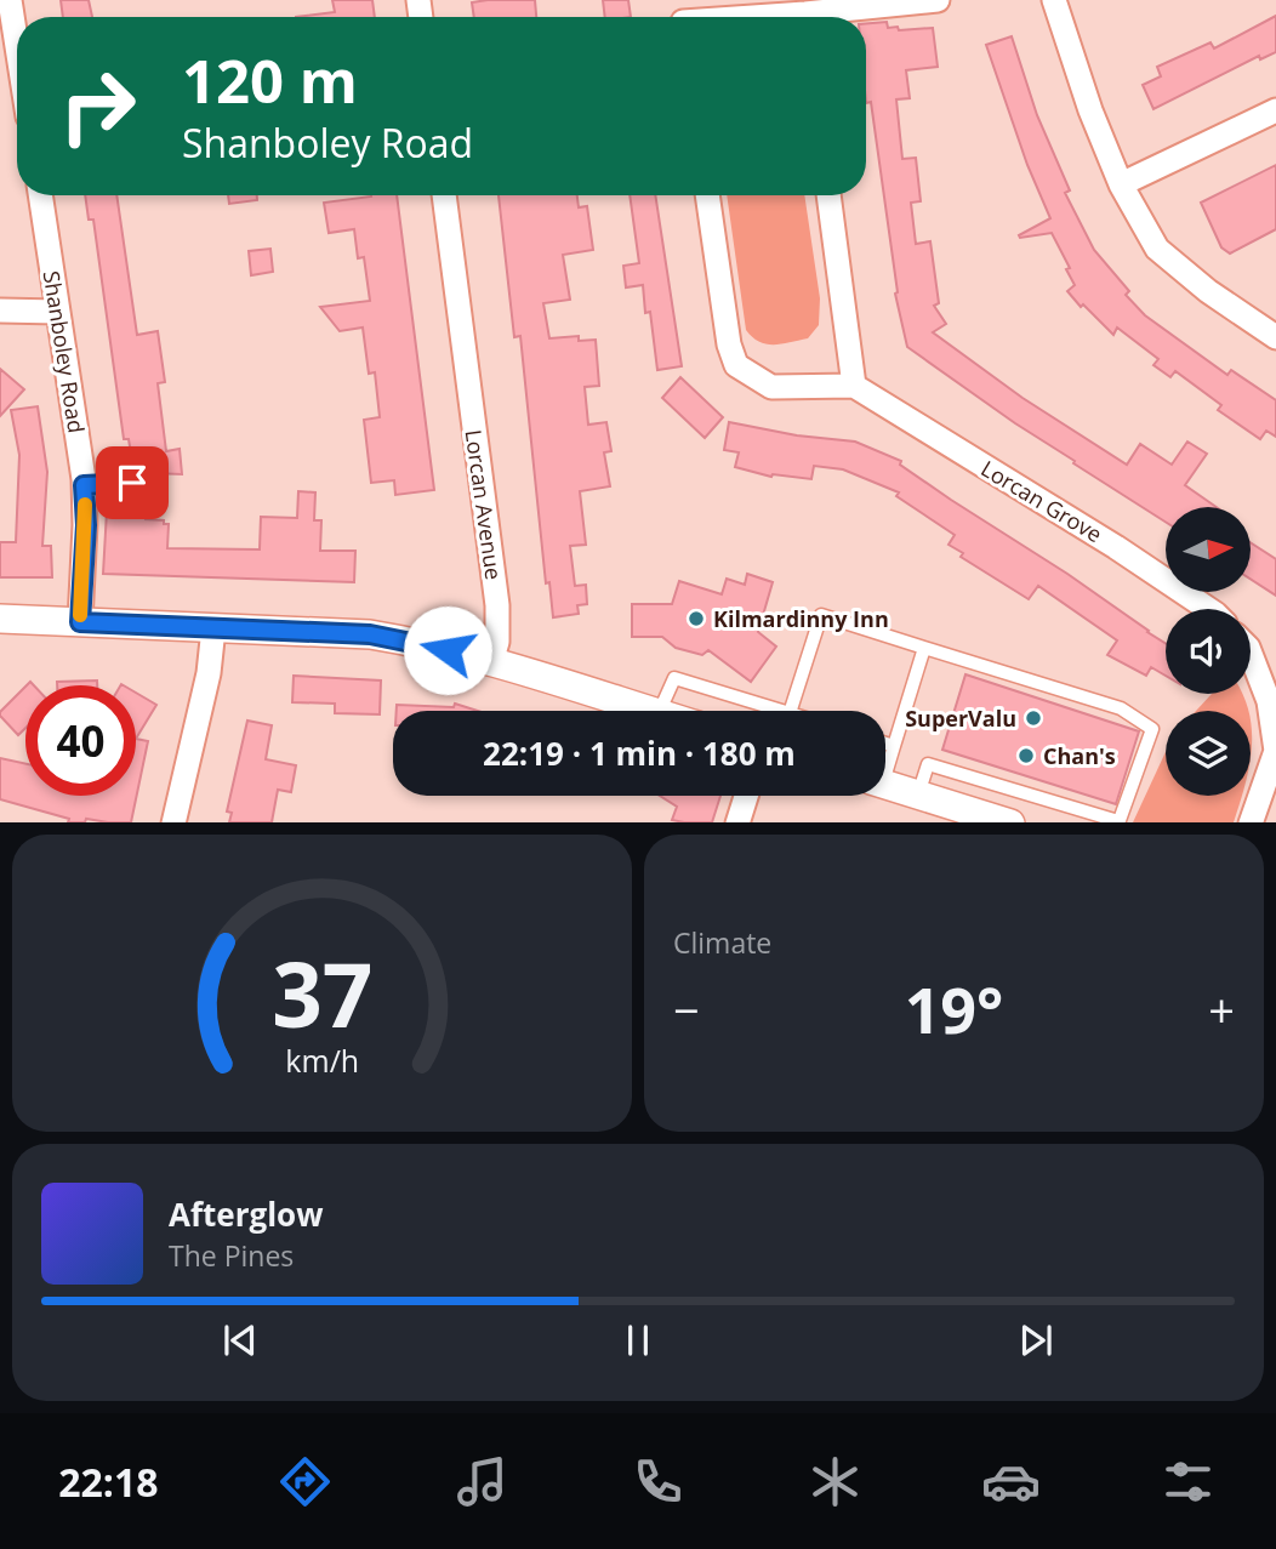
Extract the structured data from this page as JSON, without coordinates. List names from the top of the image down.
{
  "streets": {
    "street": ["Shanboley Road", "Lorcan Grove", "Lorcan Avenue"]
  },
  "places": ["Kilmardinny Inn", "SuperValu", "Chan's"],
  "north": "right",
  "page": {
    "turn": ["120 m", "Shanboley Road"],
    "limit": "40",
    "trip": "22:19 · 1 min · 180 m",
    "tile": "Climate",
    "heat": ["−", "19°", "+"],
    "song": ["Afterglow", "The Pines"],
    "tabs": "22:18",
    "gauge": ["37", "km/h"]
  }
}
